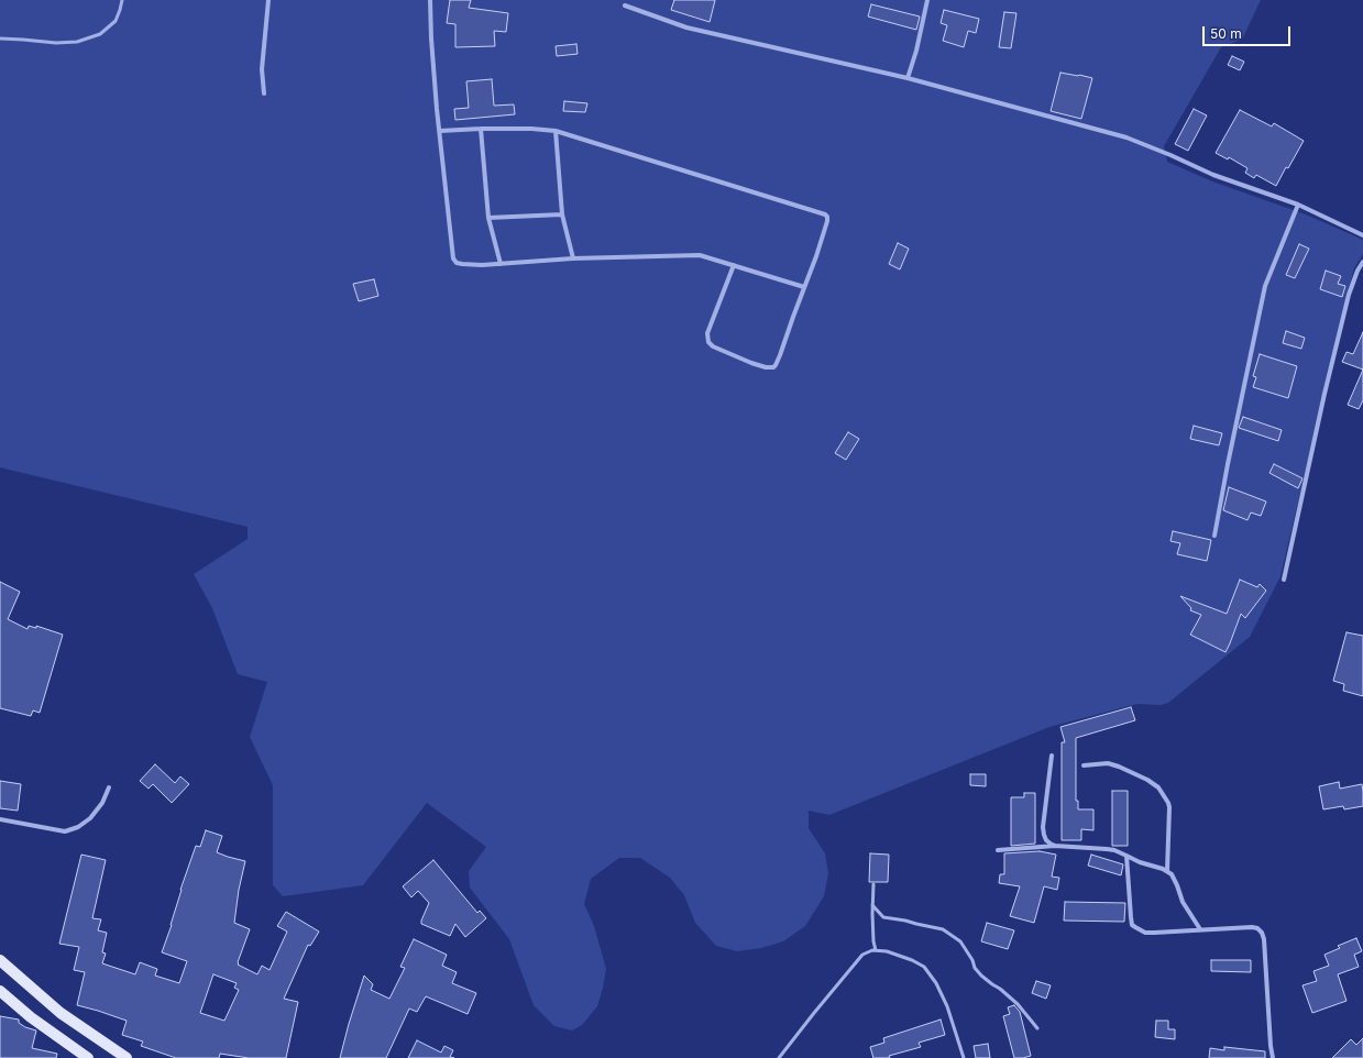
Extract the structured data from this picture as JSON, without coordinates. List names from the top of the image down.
{
  "scale_bar": "50 m"
}
